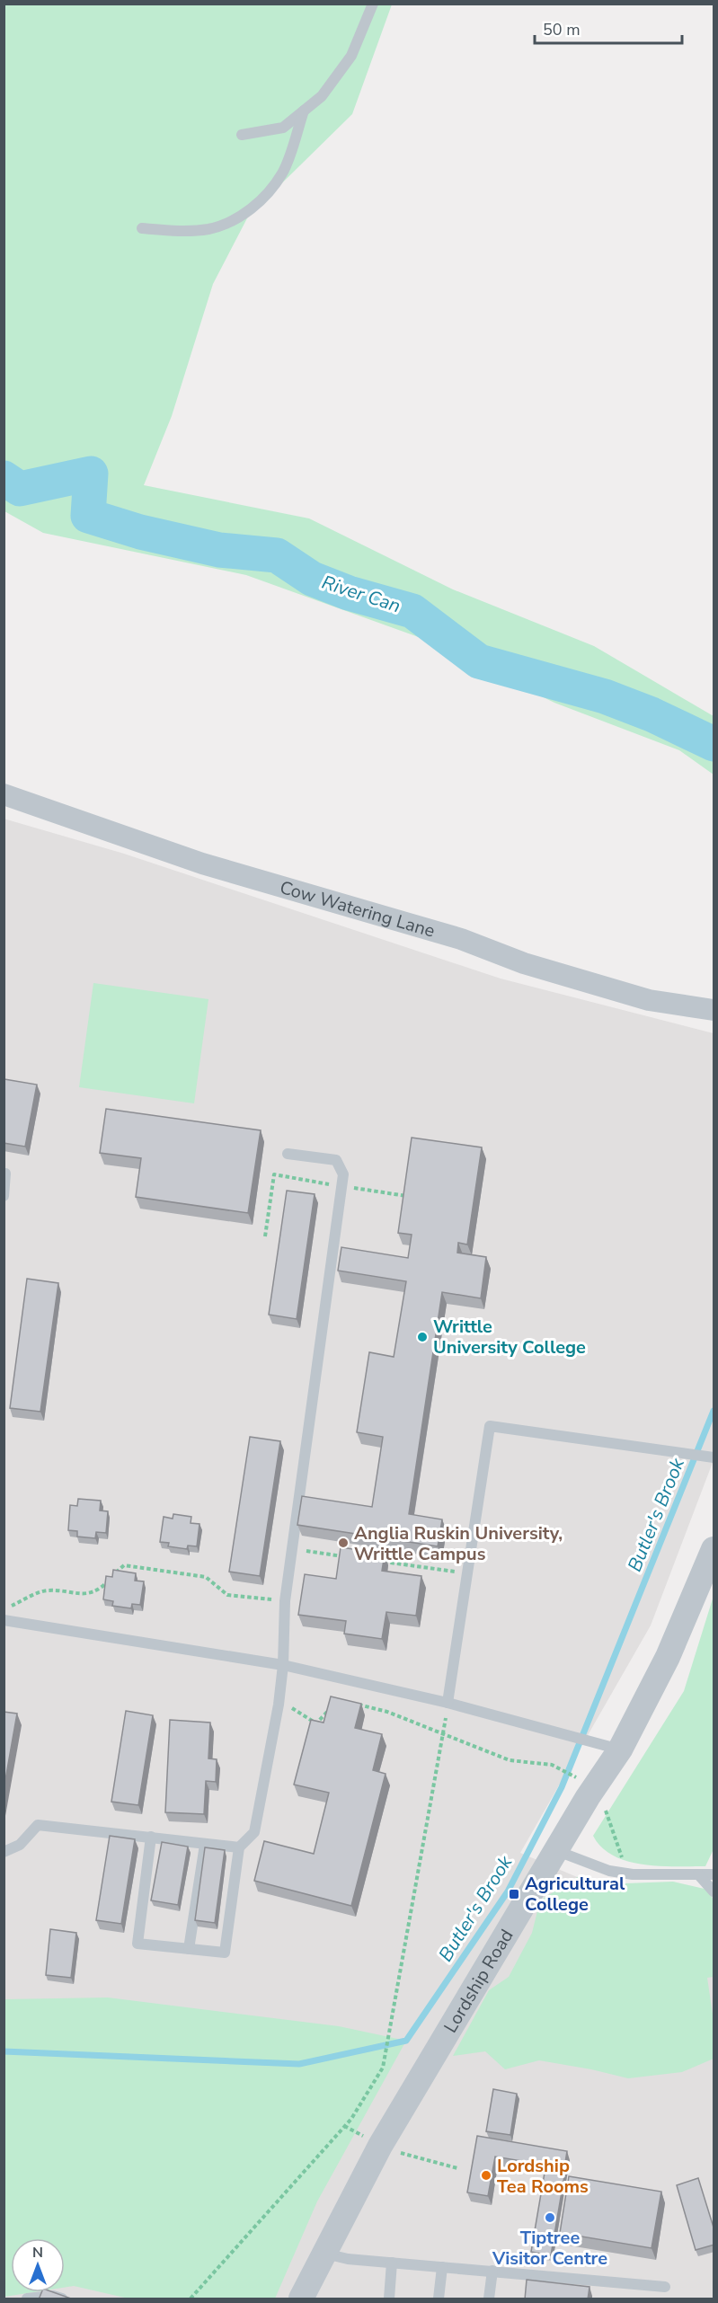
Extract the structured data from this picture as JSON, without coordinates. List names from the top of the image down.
{
  "streets": {
    "street": ["Cow Watering Lane", "Lordship Road"]
  },
  "water": ["River Can", "Butler's Brook"],
  "places": {
    "other": [
      "Writtle University College",
      "Anglia Ruskin University, Writtle Campus",
      "Lordship Tea Rooms",
      "Tiptree Visitor Centre"
    ],
    "transit": ["Agricultural College"]
  },
  "scale_bar": "50 m",
  "north": "top"
}
